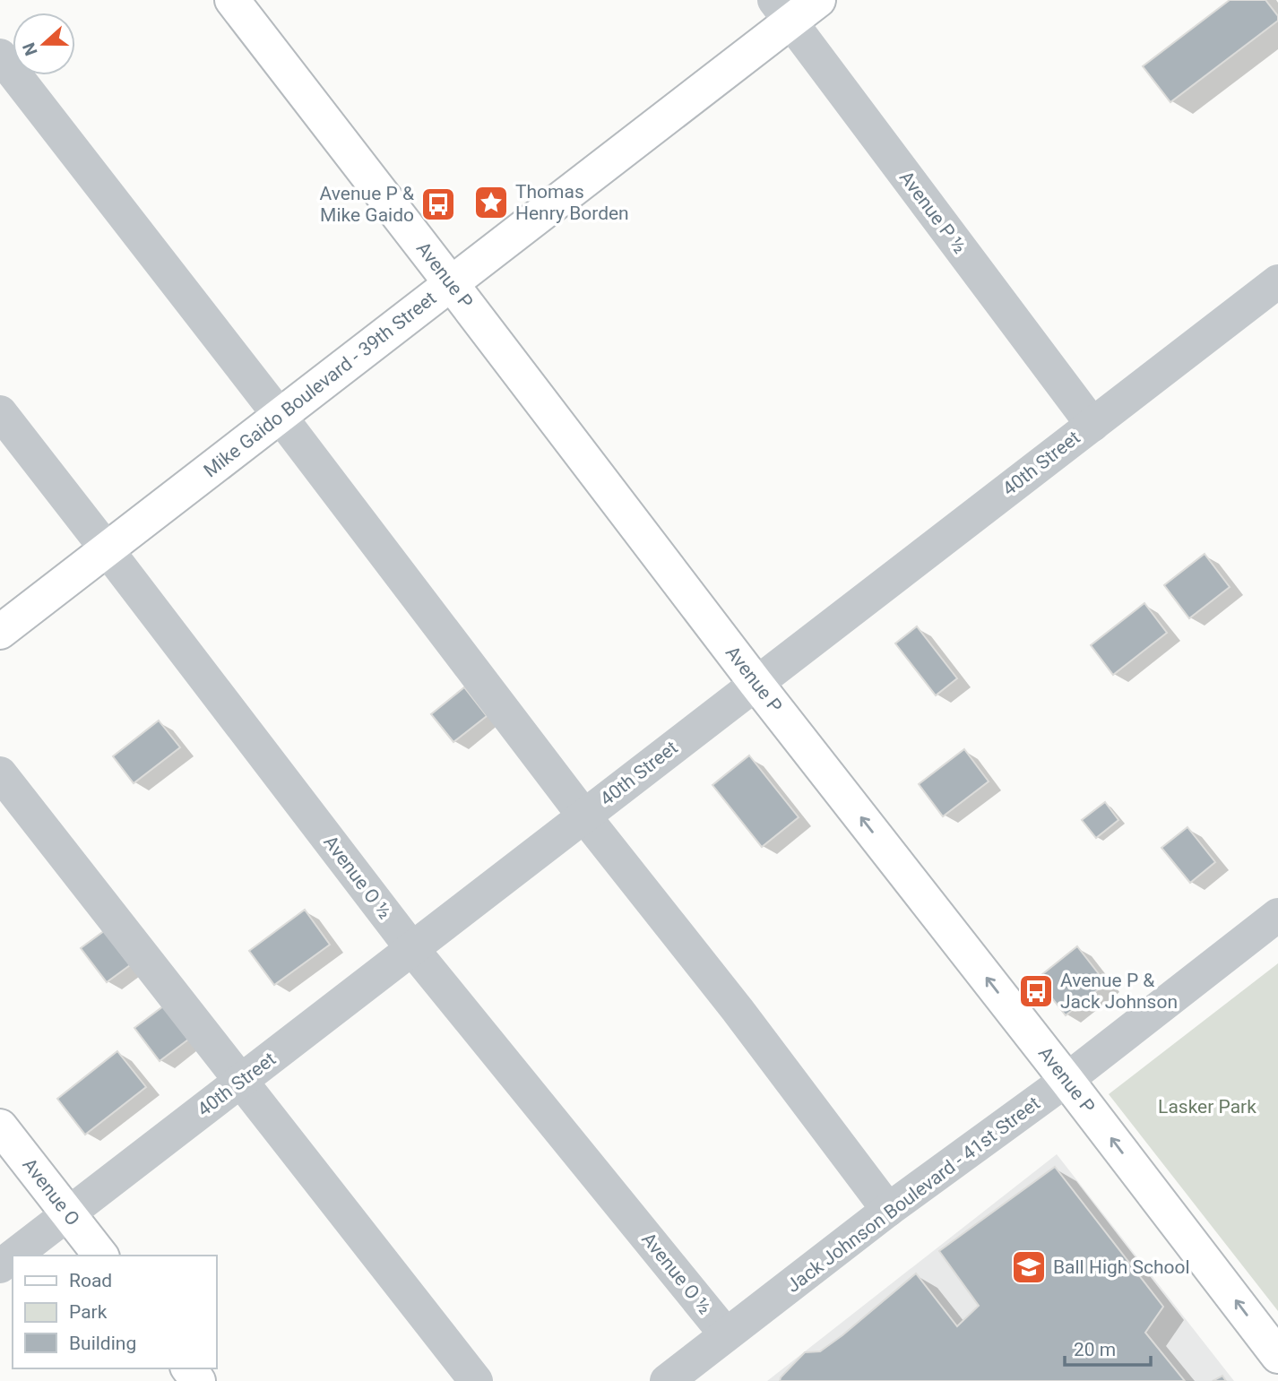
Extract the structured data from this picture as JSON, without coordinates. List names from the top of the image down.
{
  "streets": {
    "main road": ["Avenue P", "Mike Gaido Boulevard - 39th Street", "Avenue O"],
    "street": [
      "Avenue P ½",
      "40th Street",
      "Avenue O ½",
      "Jack Johnson Boulevard - 41st Street"
    ]
  },
  "crossings": [
    ["Avenue P ½", "Mike Gaido Boulevard - 39th Street"],
    ["Avenue P ½", "40th Street"],
    ["Avenue P", "Mike Gaido Boulevard - 39th Street"],
    ["Avenue P", "40th Street"],
    ["Avenue P", "Jack Johnson Boulevard - 41st Street"],
    ["Mike Gaido Boulevard - 39th Street", "Avenue O ½"],
    ["40th Street", "Avenue O ½"],
    ["40th Street", "Avenue O"],
    ["Avenue O ½", "Jack Johnson Boulevard - 41st Street"]
  ],
  "one_way": ["Avenue P"],
  "parks": ["Lasker Park"],
  "places": {
    "place": ["Thomas Henry Borden"],
    "bus stop": ["Avenue P & Mike Gaido", "Avenue P & Jack Johnson"],
    "school or university": ["Ball High School"]
  },
  "legend": ["Road", "Park", "Building"],
  "scale_bar": "20 m",
  "north": "left"
}
